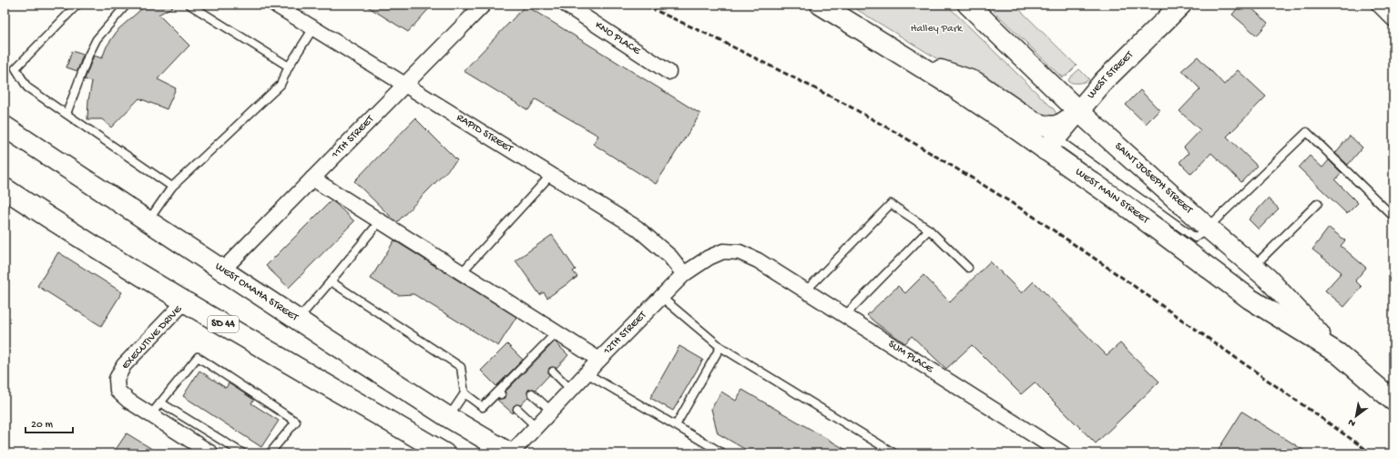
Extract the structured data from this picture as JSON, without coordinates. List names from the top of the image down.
{
  "streets": {
    "main road": [
      "WEST STREET",
      "SAINT JOSEPH STREET",
      "WEST MAIN STREET",
      "WEST OMAHA STREET",
      "SD 44"
    ],
    "street": [
      "KNO PLACE",
      "RAPID STREET",
      "11TH STREET",
      "12TH STREET",
      "EXECUTIVE DRIVE",
      "SUM PLACE"
    ]
  },
  "crossings": [
    ["WEST STREET", "SAINT JOSEPH STREET"],
    ["WEST STREET", "WEST MAIN STREET"],
    ["RAPID STREET", "11TH STREET"],
    ["RAPID STREET", "12TH STREET"],
    ["11TH STREET", "WEST OMAHA STREET"],
    ["SAINT JOSEPH STREET", "WEST MAIN STREET"],
    ["WEST OMAHA STREET", "12TH STREET"],
    ["SD 44", "EXECUTIVE DRIVE"],
    ["12TH STREET", "SUM PLACE"]
  ],
  "parks": ["Halley Park"],
  "scale_bar": "20 m",
  "north": "bottom left"
}
